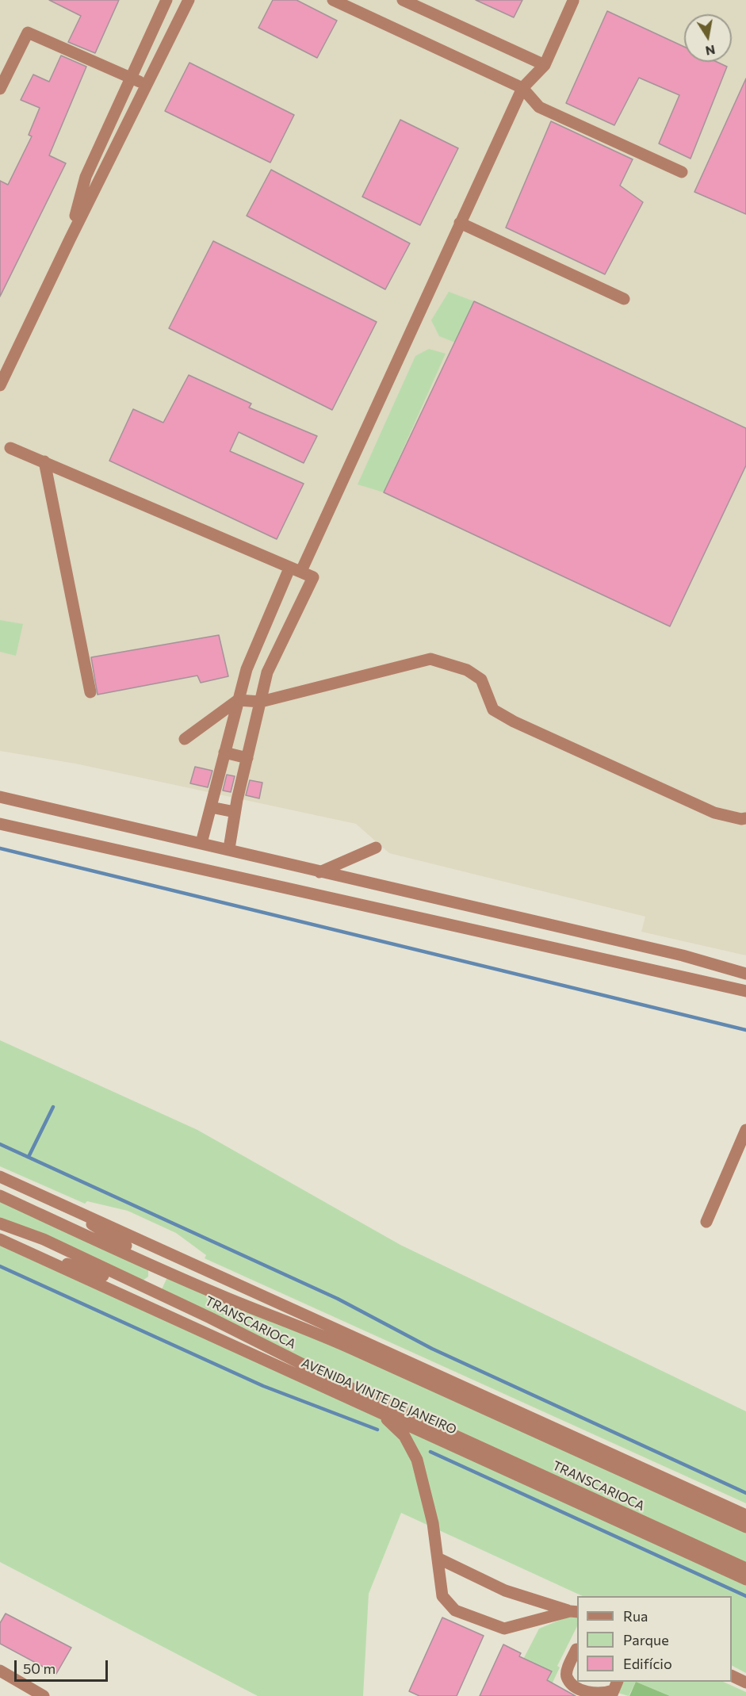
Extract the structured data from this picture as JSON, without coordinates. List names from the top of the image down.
{
  "streets": {
    "street": ["TRANSCARIOCA", "AVENIDA VINTE DE JANEIRO"]
  },
  "legend": ["Rua", "Parque", "Edifício"],
  "scale_bar": "50 m",
  "north": "bottom"
}
